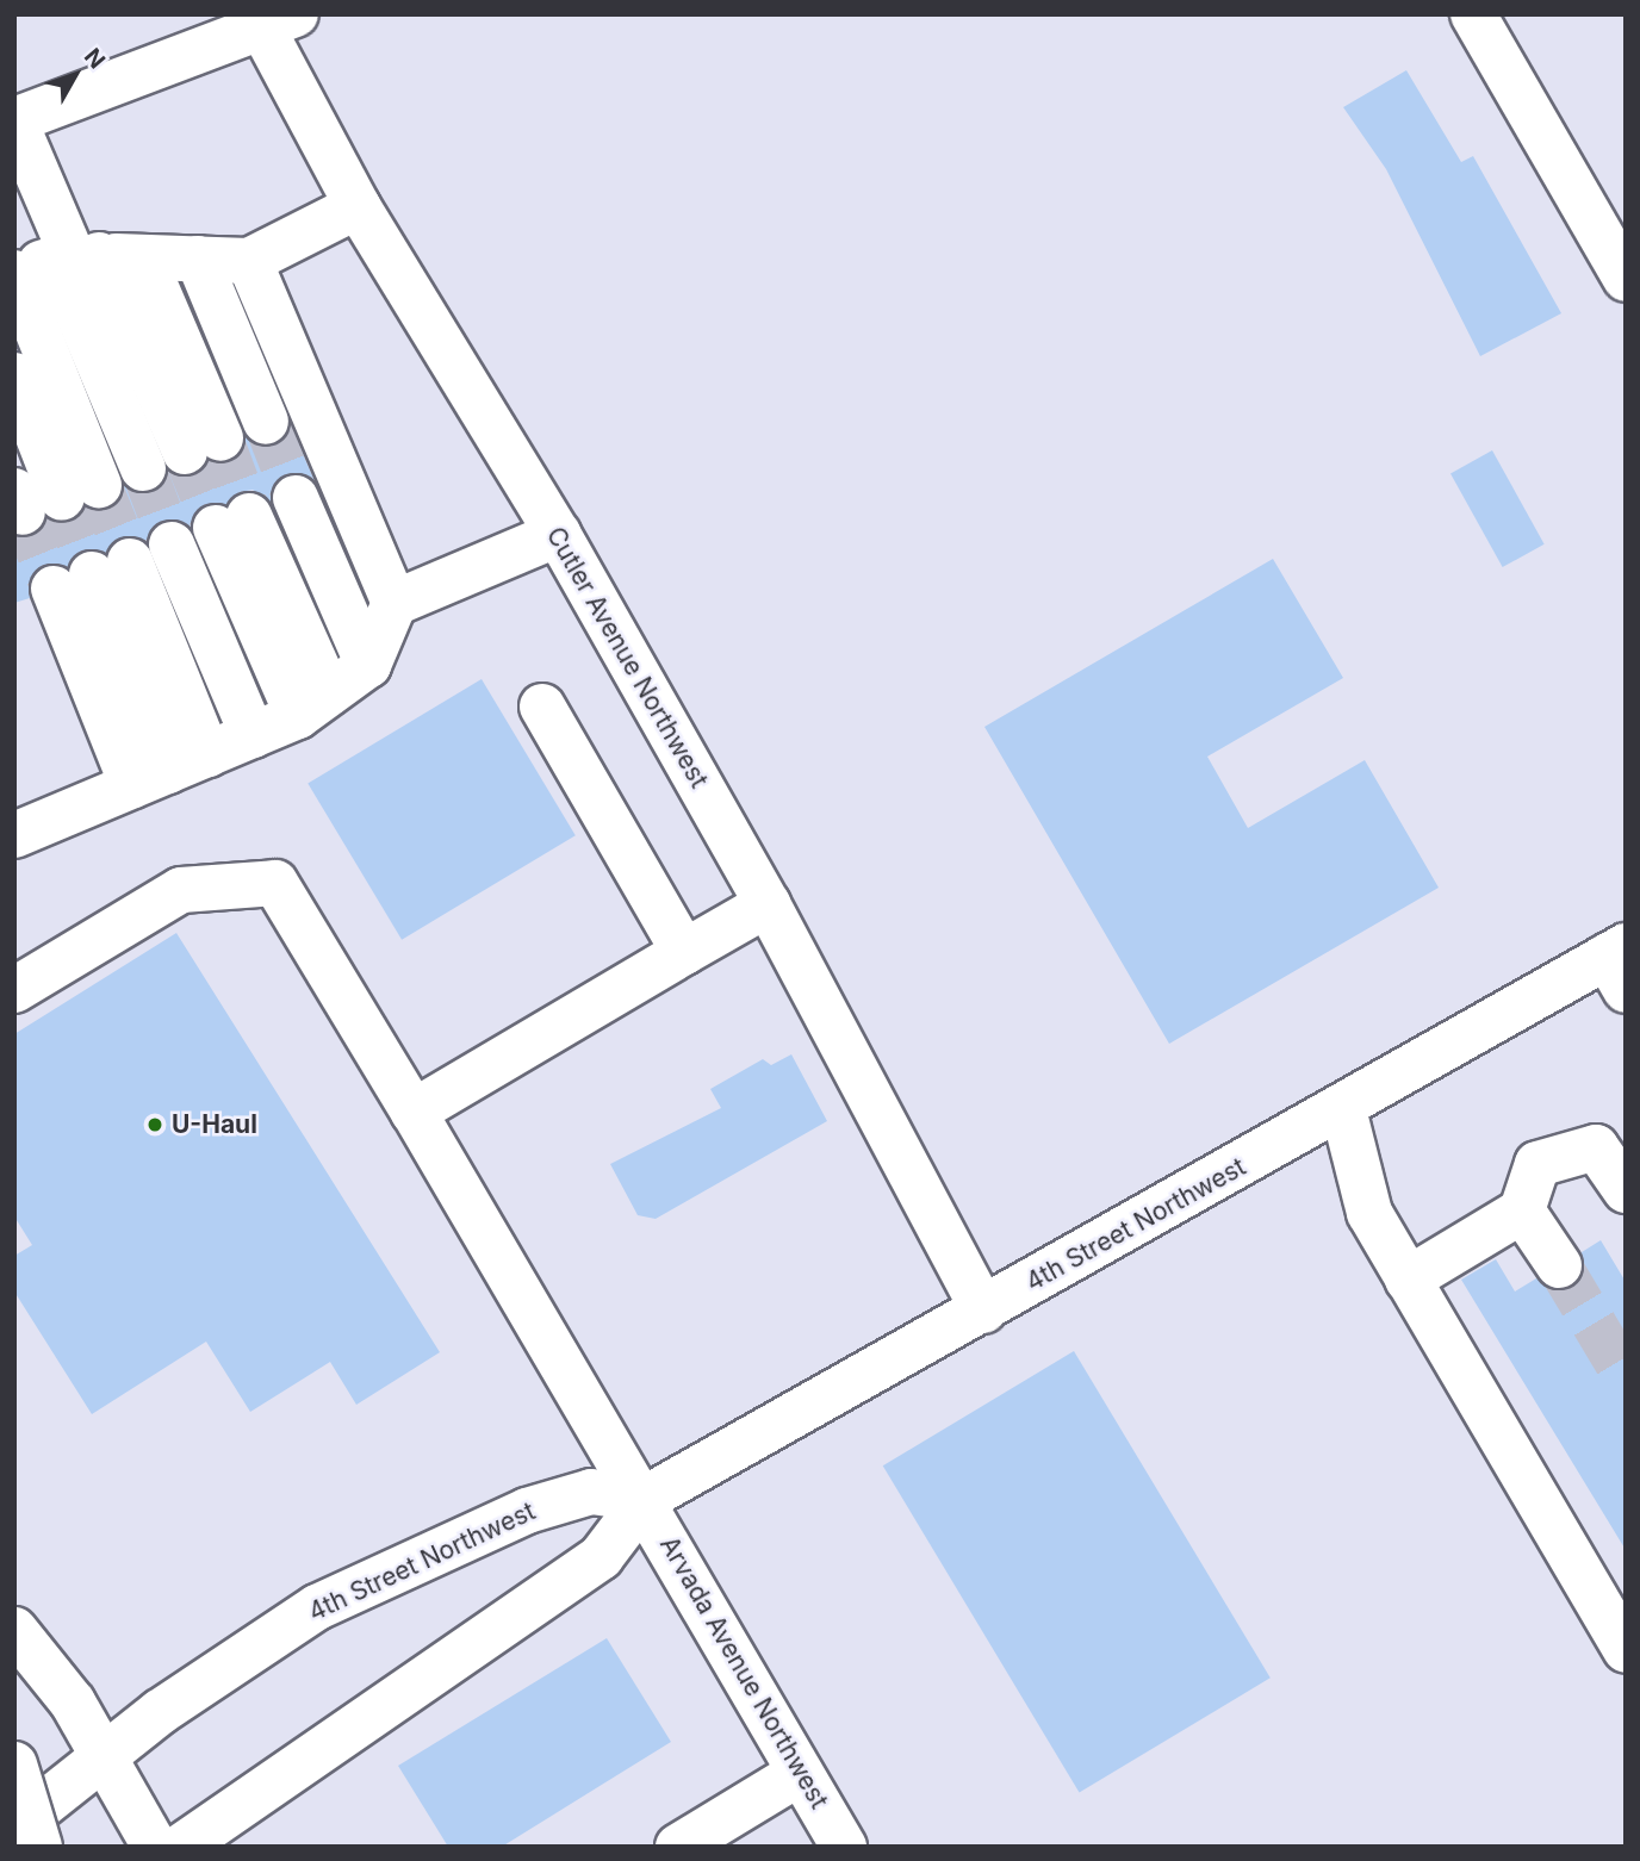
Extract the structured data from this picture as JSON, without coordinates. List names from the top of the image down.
{
  "streets": {
    "main road": ["Cutler Avenue Northwest", "4th Street Northwest", "Arvada Avenue Northwest"]
  },
  "crossings": [
    ["Cutler Avenue Northwest", "4th Street Northwest"],
    ["4th Street Northwest", "Arvada Avenue Northwest"]
  ],
  "places": ["U-Haul"],
  "north": "top right"
}
